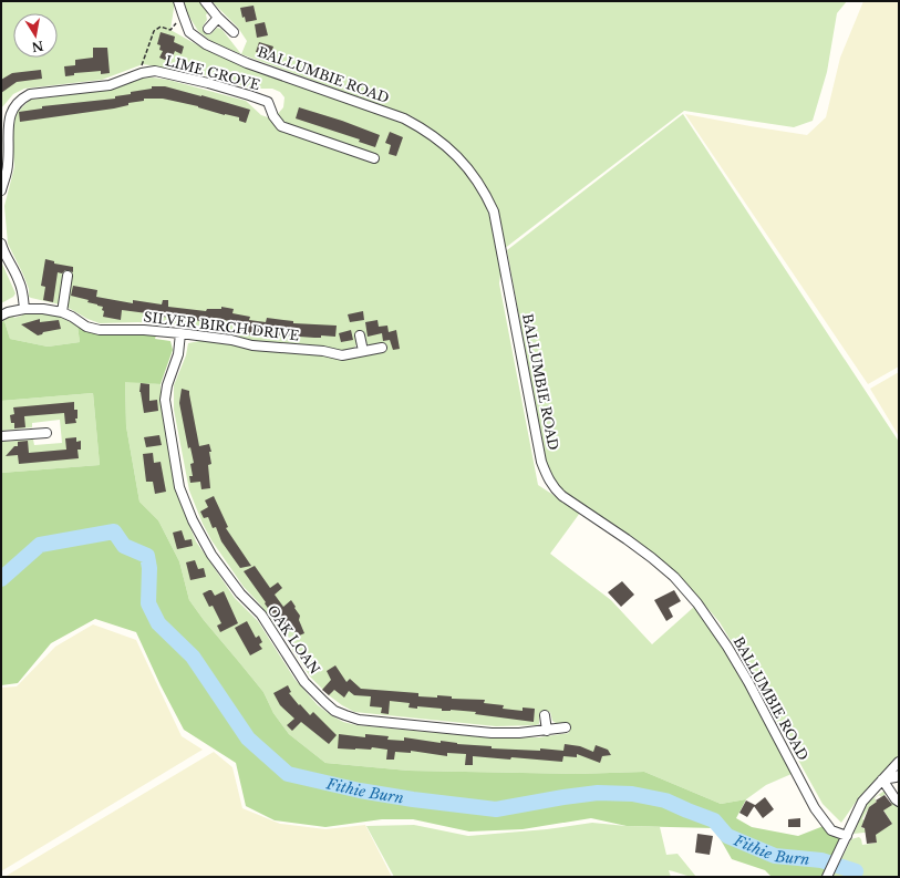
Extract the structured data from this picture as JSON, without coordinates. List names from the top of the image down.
{
  "streets": {
    "street": [
      "LIME GROVE",
      "BALLUMBIE ROAD",
      "SILVER BIRCH DRIVE",
      "OAK LOAN"
    ]
  },
  "crossings": [
    ["SILVER BIRCH DRIVE", "OAK LOAN"]
  ],
  "water": ["Fithie Burn"],
  "north": "bottom"
}
